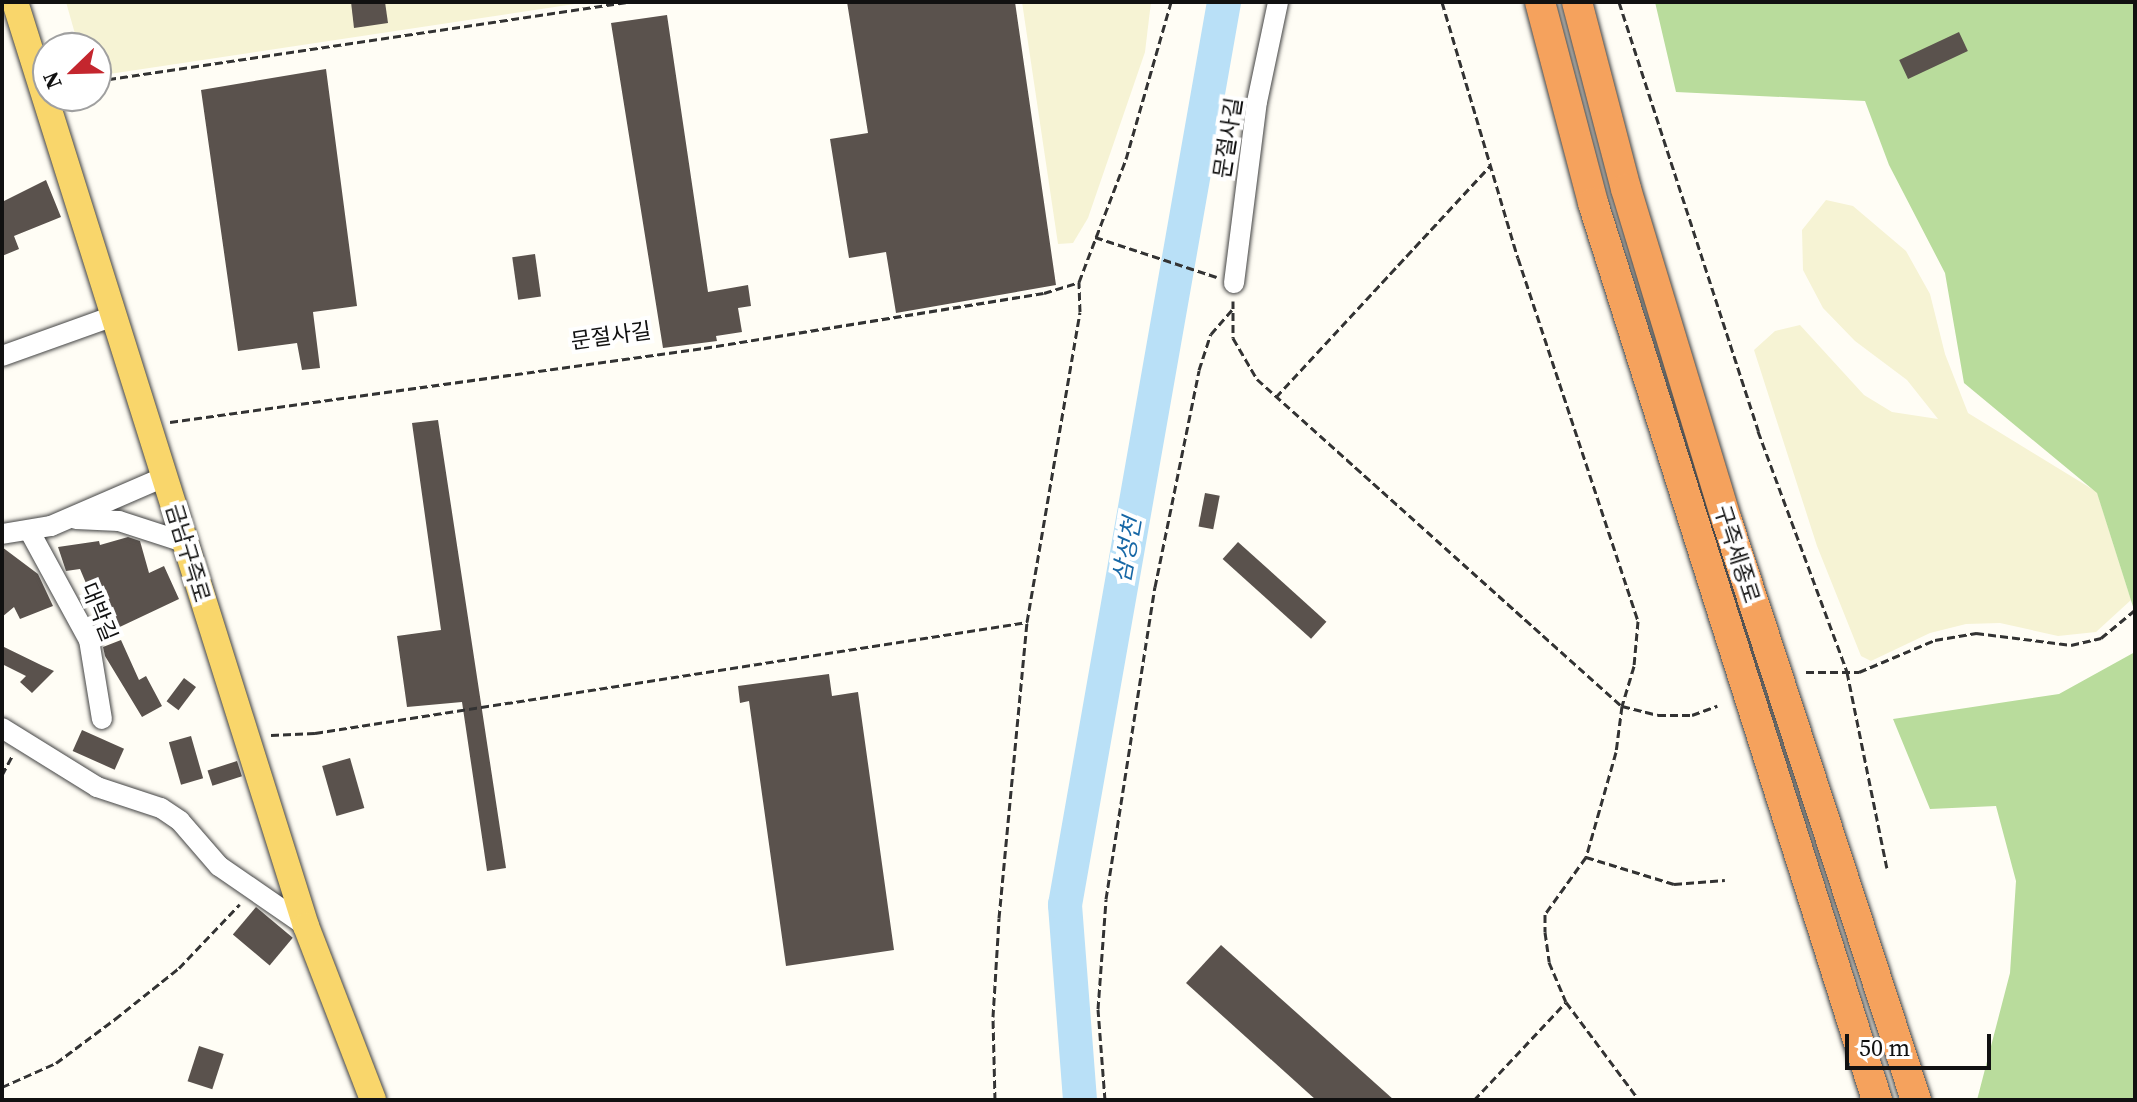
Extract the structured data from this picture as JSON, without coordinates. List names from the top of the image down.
{
  "streets": {
    "highway": ["구즉세종로"],
    "main road": ["금남구즉로"],
    "street": ["문절사길", "대박길"]
  },
  "crossings": [
    ["문절사길", "금남구즉로"]
  ],
  "water": ["삼성천"],
  "scale_bar": "50 m",
  "north": "bottom left"
}
